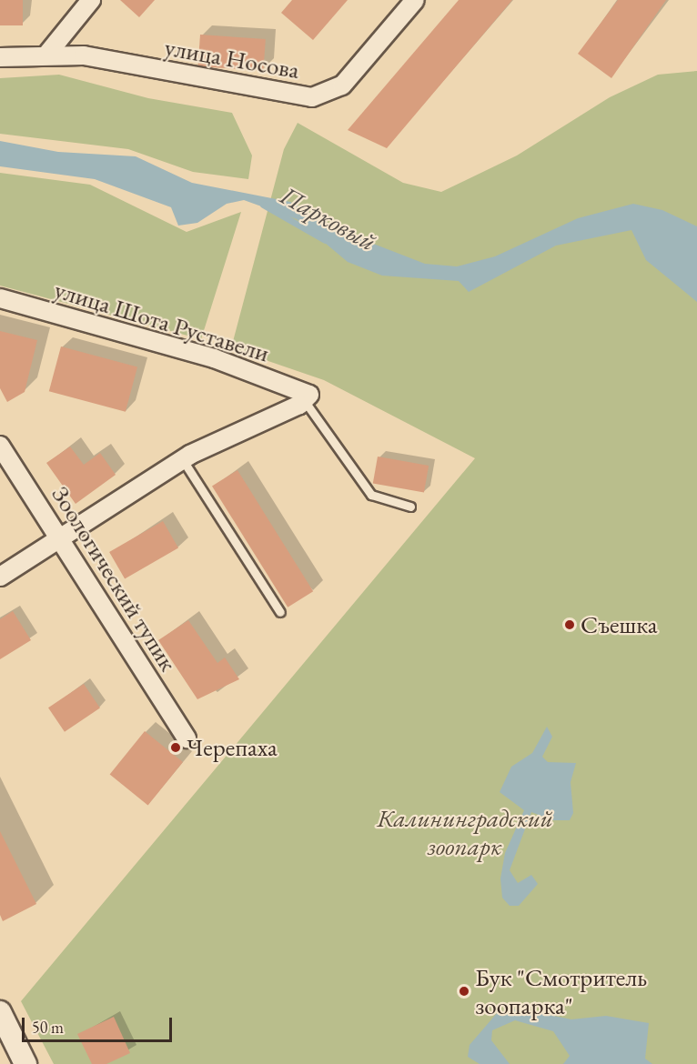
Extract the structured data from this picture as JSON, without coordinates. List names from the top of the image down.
{
  "streets": {
    "street": ["улица Носова", "улица Шота Руставели", "Зоологический тупик"]
  },
  "water": ["Парковый"],
  "parks": ["Калининградский зоопарк"],
  "places": ["Съешка", "Черепаха", "Бук \"Смотритель зоопарка\""],
  "scale_bar": "50 m"
}
